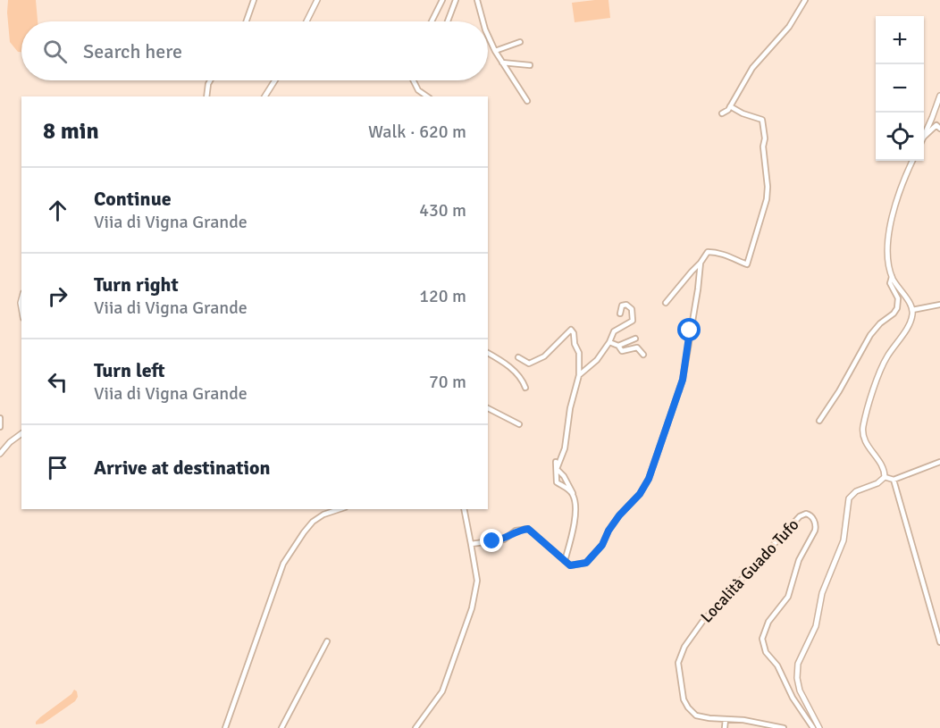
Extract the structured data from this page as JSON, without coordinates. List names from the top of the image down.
{
  "streets": {
    "street": ["Località Guado Tufo"]
  },
  "page": {
    "map_buttons": ["+", "−"],
    "search": "Search here",
    "heading": ["8 min", "Walk · 620 m"],
    "list": [
      ["Continue", "Viia di Vigna Grande", "430 m"],
      ["Turn right", "Viia di Vigna Grande", "120 m"],
      ["Turn left", "Viia di Vigna Grande", "70 m"],
      "Arrive at destination"
    ]
  }
}
